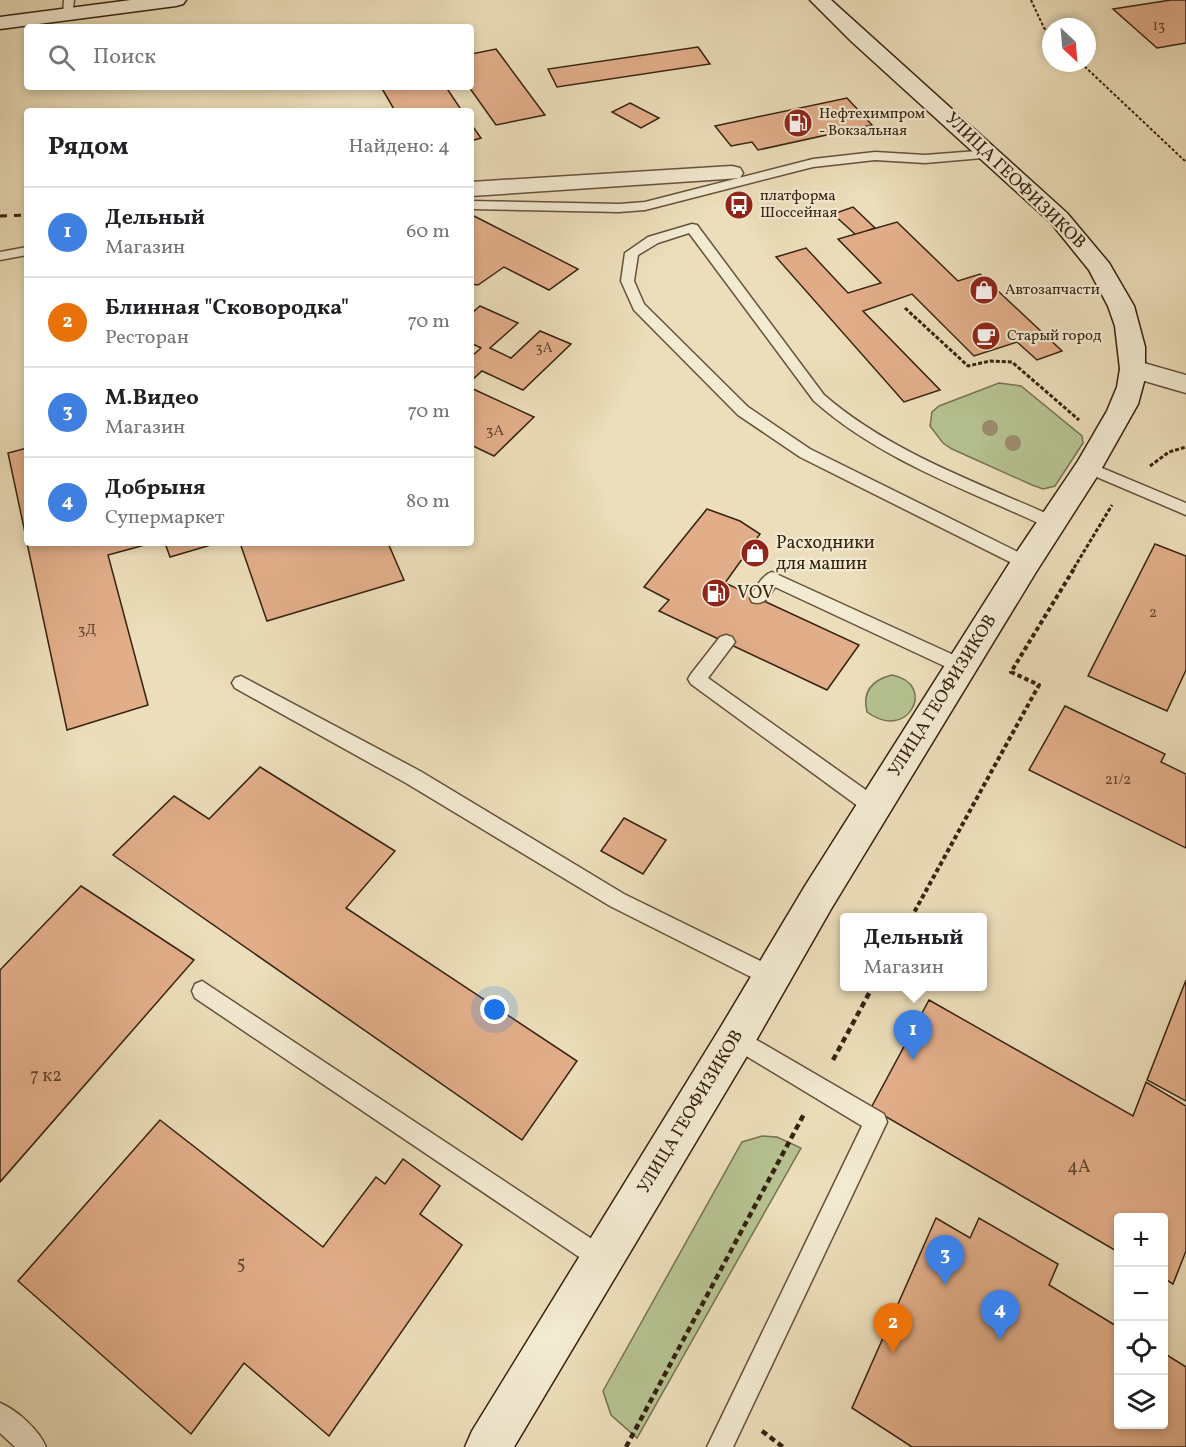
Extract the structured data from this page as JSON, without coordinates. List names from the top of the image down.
{
  "streets": {
    "main road": ["УЛИЦА ГЕОФИЗИКОВ"]
  },
  "places": {
    "fuel station": ["Нефтехимпром - Вокзальная", "VOV"],
    "bus stop": ["платформа Шоссейная"],
    "shop": ["Автозапчасти", "Расходники для машин"],
    "cafe": ["Старый город"]
  },
  "house_numbers": [
    "13",
    "3А",
    "3А",
    "2",
    "3Д",
    "21/2",
    "7 к2",
    "4А",
    "5"
  ],
  "north": "bottom right",
  "page": {
    "search": "Поиск",
    "heading": ["Рядом", "Найдено: 4"],
    "list": [
      {
        "mark": "1",
        "name": "Дельный",
        "note": "Магазин",
        "value": "60 m"
      },
      {
        "mark": "2",
        "name": "Блинная \"Сковородка\"",
        "note": "Ресторан",
        "value": "70 m"
      },
      {
        "mark": "3",
        "name": "М.Видео",
        "note": "Магазин",
        "value": "70 m"
      },
      {
        "mark": "4",
        "name": "Добрыня",
        "note": "Супермаркет",
        "value": "80 m"
      }
    ],
    "popup": ["Дельный", "Магазин"],
    "pins": [
      "1",
      "3",
      "4",
      "2"
    ],
    "map_buttons": ["+", "−"]
  }
}
